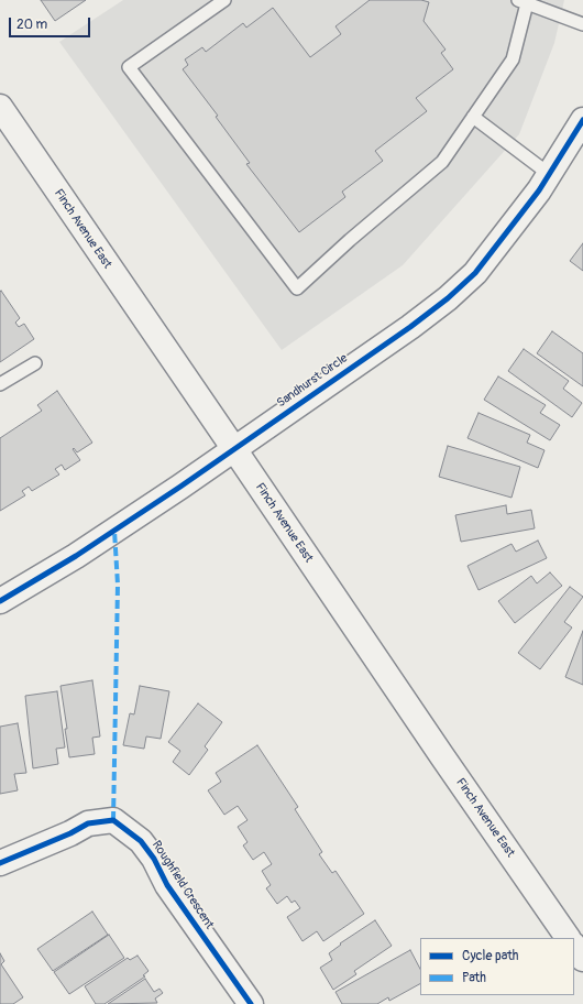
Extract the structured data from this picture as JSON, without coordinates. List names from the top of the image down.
{
  "streets": {
    "street": ["Finch Avenue East", "Sandhurst Circle", "Roughfield Crescent"]
  },
  "crossings": [
    ["Finch Avenue East", "Sandhurst Circle"]
  ],
  "legend": ["Cycle path", "Path"],
  "scale_bar": "20 m"
}
